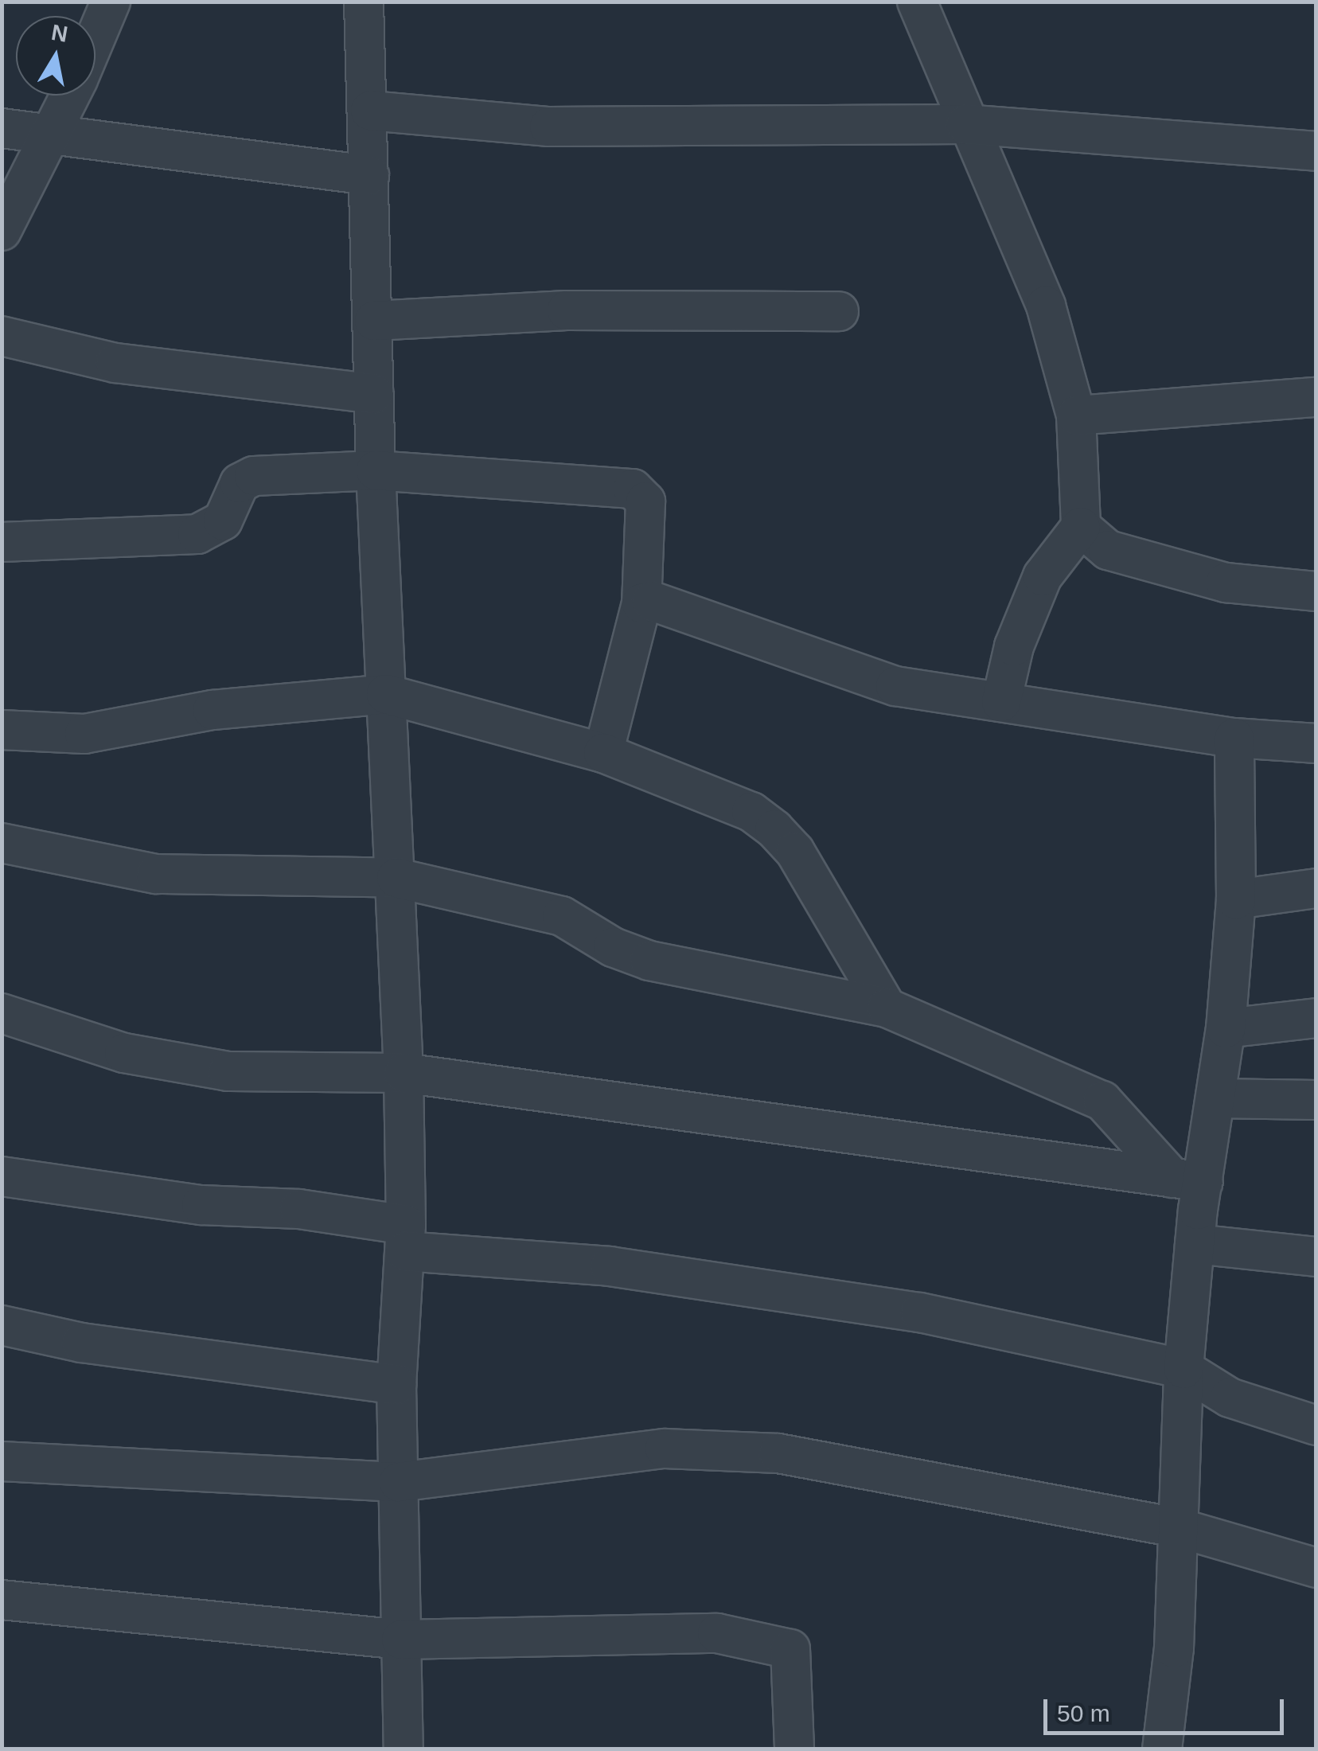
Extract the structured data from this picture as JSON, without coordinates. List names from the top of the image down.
{
  "scale_bar": "50 m",
  "north": "top"
}
